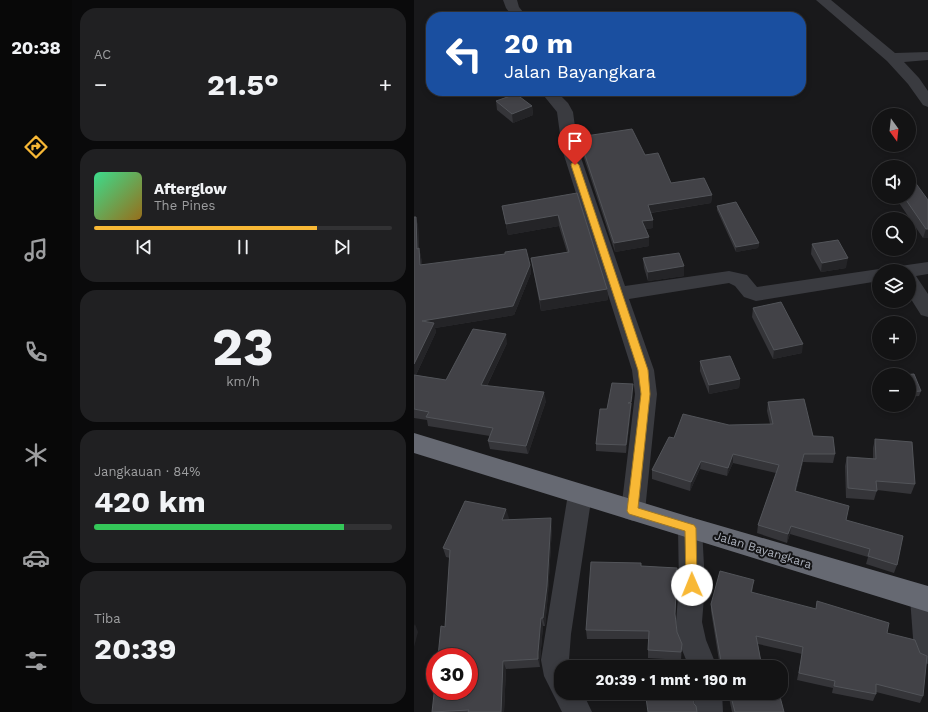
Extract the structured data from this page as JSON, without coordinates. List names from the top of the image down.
{
  "streets": {
    "highway": ["Jalan Bayangkara"]
  },
  "north": "bottom",
  "page": {
    "tabs": "20:38",
    "tile": [
      "AC",
      ["23", "km/h"],
      ["Jangkauan · 84%", "420 km"],
      ["Tiba", "20:39"]
    ],
    "turn": ["20 m", "Jalan Bayangkara"],
    "heat": ["−", "21.5°", "+"],
    "map_buttons": ["+", "−"],
    "song": ["Afterglow", "The Pines"],
    "limit": "30",
    "trip": "20:39 · 1 mnt · 190 m"
  }
}
